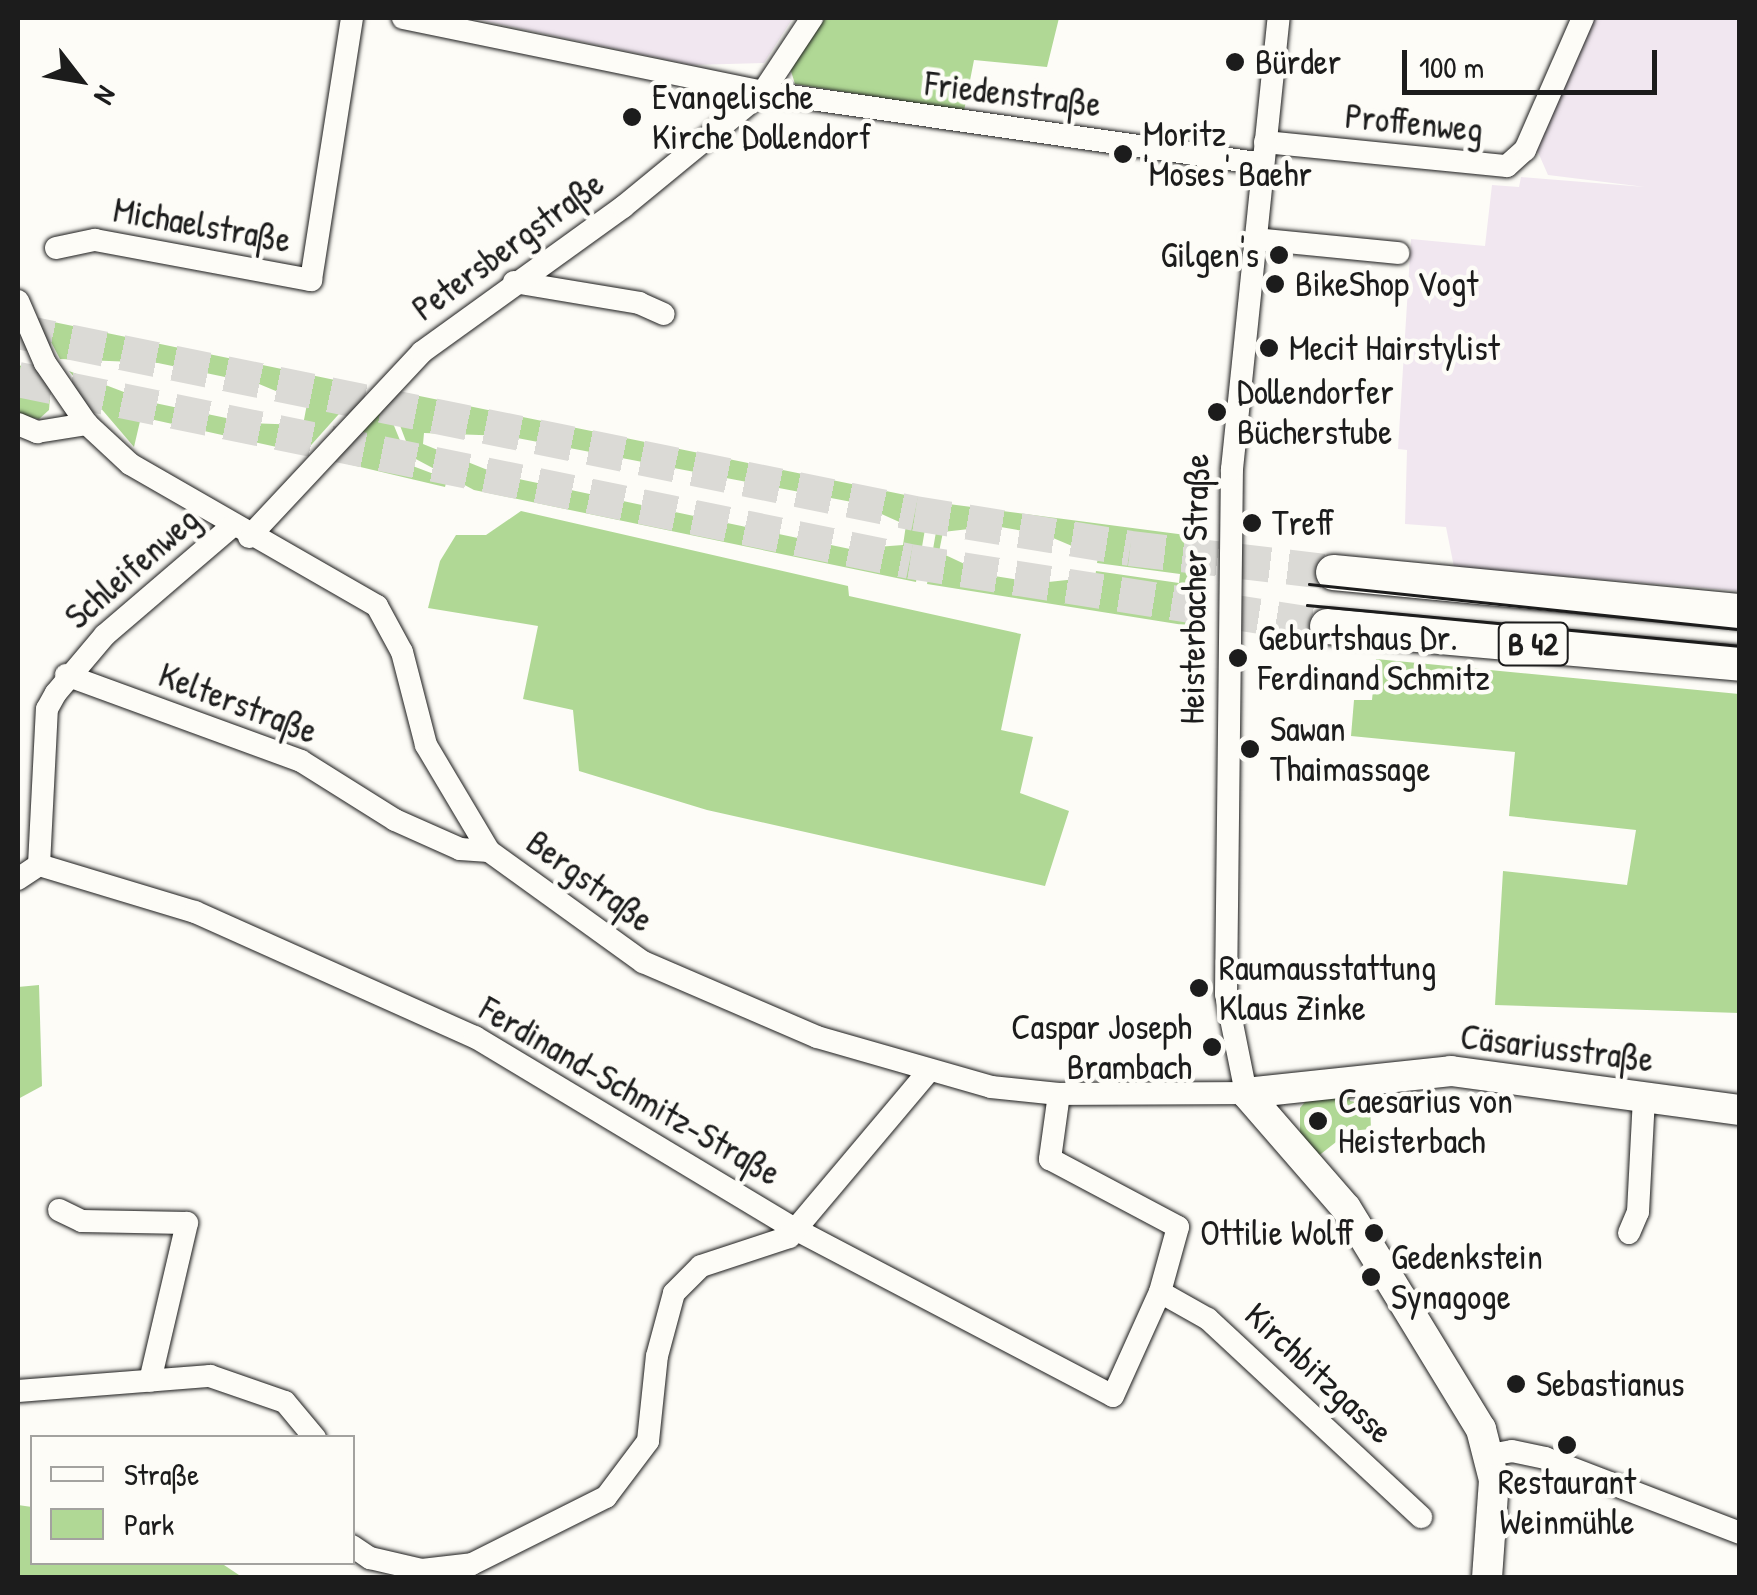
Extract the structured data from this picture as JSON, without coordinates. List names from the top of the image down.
{
  "streets": {
    "highway": ["B 42"],
    "main road": ["Heisterbacher Straße", "Cäsariusstraße"],
    "street": [
      "Friedenstraße",
      "Proffenweg",
      "Michaelstraße",
      "Petersbergstraße",
      "Schleifenweg",
      "Kelterstraße",
      "Bergstraße",
      "Ferdinand-Schmitz-Straße",
      "Kirchbitzgasse"
    ]
  },
  "crossings": [
    ["Friedenstraße", "Proffenweg"],
    ["Friedenstraße", "Petersbergstraße"],
    ["Friedenstraße", "Heisterbacher Straße"],
    ["Proffenweg", "Heisterbacher Straße"],
    ["Petersbergstraße", "Schleifenweg"],
    ["Petersbergstraße", "Bergstraße"],
    ["Schleifenweg", "Kelterstraße"],
    ["Schleifenweg", "Bergstraße"],
    ["Schleifenweg", "Ferdinand-Schmitz-Straße"],
    ["Heisterbacher Straße", "Bergstraße"],
    ["Heisterbacher Straße", "Cäsariusstraße"],
    ["Kelterstraße", "Bergstraße"],
    ["Bergstraße", "Cäsariusstraße"],
    ["Ferdinand-Schmitz-Straße", "Kirchbitzgasse"]
  ],
  "places": [
    "Bürder",
    "Evangelische Kirche Dollendorf",
    "Moritz 'Moses' Baehr",
    "Gilgen's",
    "BikeShop Vogt",
    "Mecit Hairstylist",
    "Dollendorfer Bücherstube",
    "Treff",
    "Geburtshaus Dr. Ferdinand Schmitz",
    "Sawan Thaimassage",
    "Raumausstattung Klaus Zinke",
    "Caspar Joseph Brambach",
    "Caesarius von Heisterbach",
    "Ottilie Wolff",
    "Gedenkstein Synagoge",
    "Sebastianus",
    "Restaurant Weinmühle"
  ],
  "legend": ["Straße", "Park"],
  "scale_bar": "100 m",
  "north": "bottom right"
}
